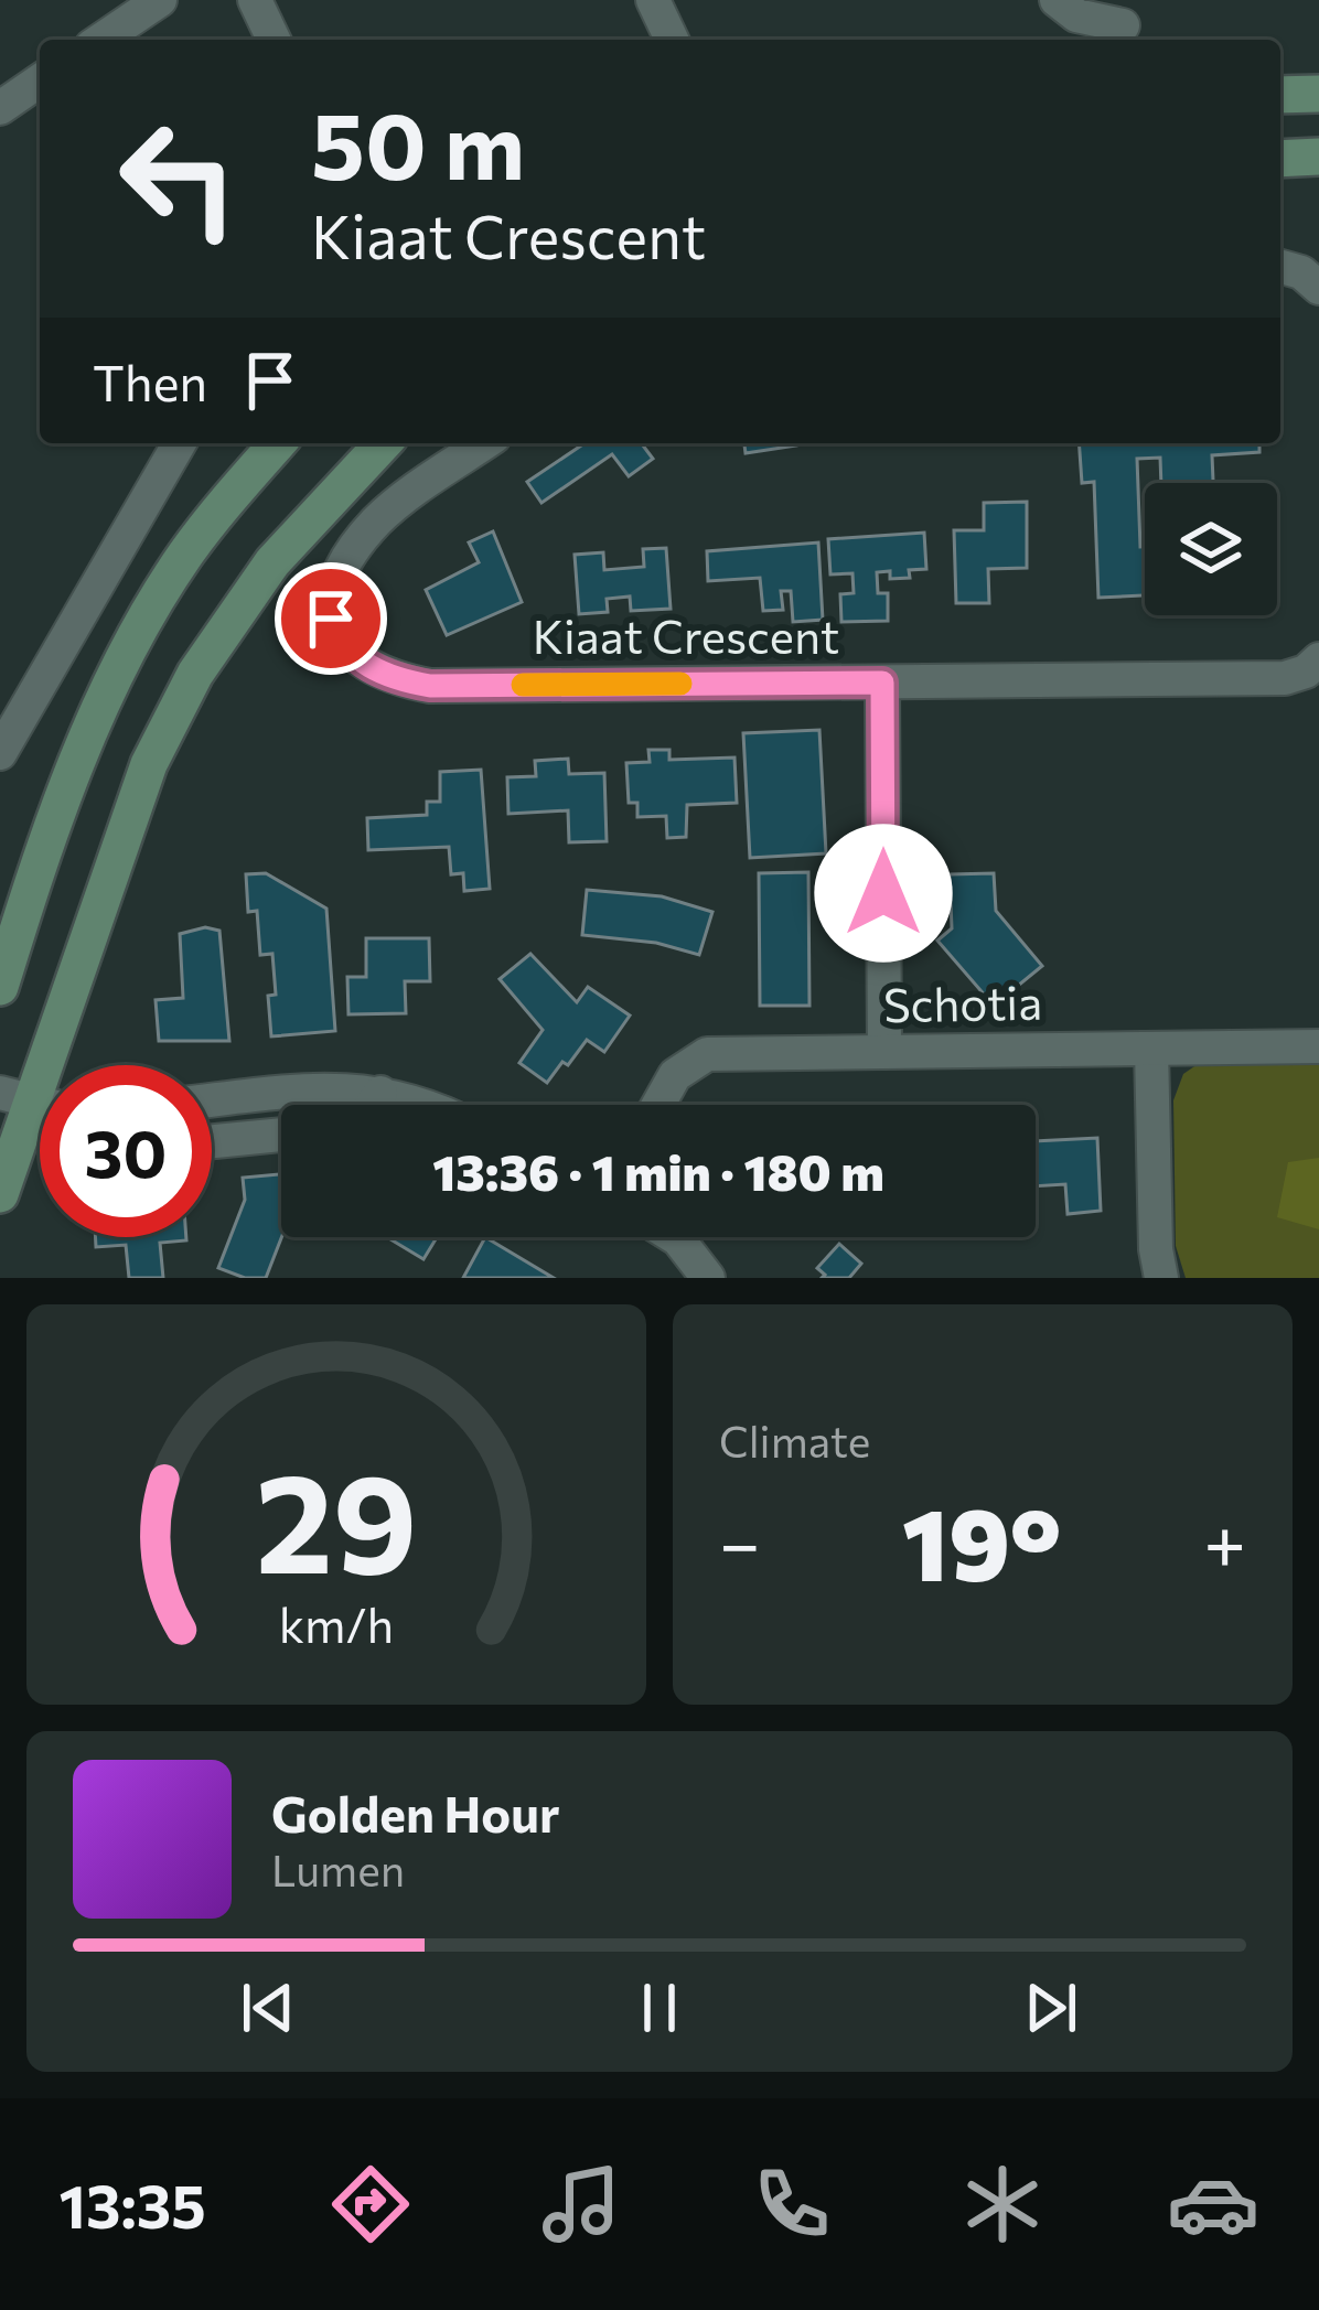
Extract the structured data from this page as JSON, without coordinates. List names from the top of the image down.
{
  "streets": {
    "street": ["Kiaat Crescent", "Schotia"]
  },
  "page": {
    "turn": ["50 m", "Kiaat Crescent"],
    "then": "Then",
    "limit": "30",
    "trip": "13:36 · 1 min · 180 m",
    "tile": "Climate",
    "heat": ["−", "19°", "+"],
    "song": ["Golden Hour", "Lumen"],
    "tabs": "13:35",
    "gauge": ["29", "km/h"]
  }
}
